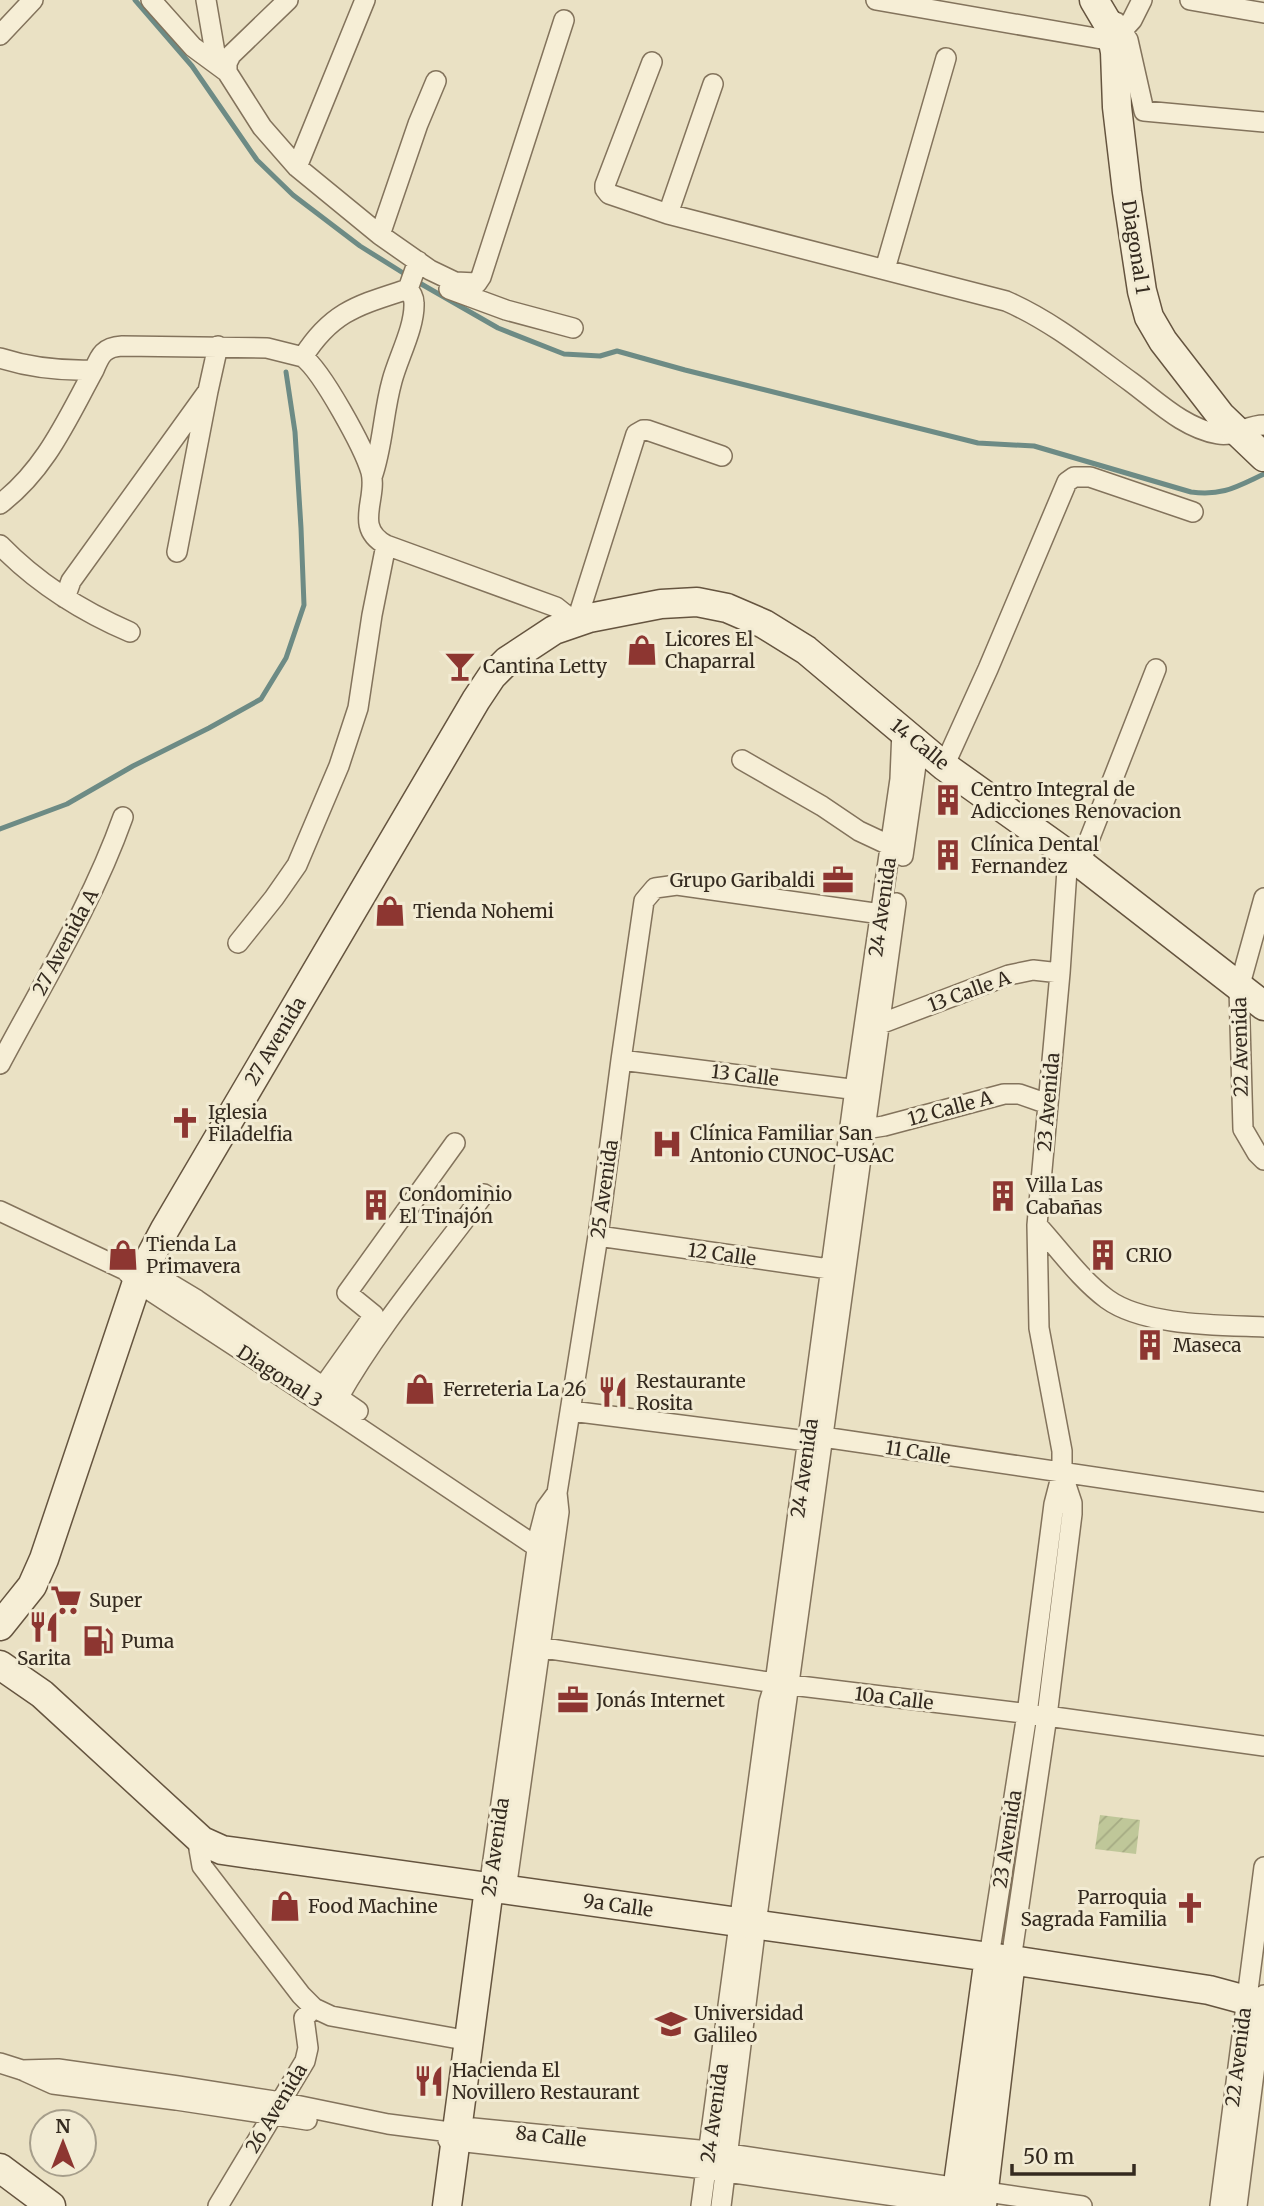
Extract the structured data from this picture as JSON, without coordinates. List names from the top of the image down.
{
  "streets": {
    "street": [
      "Diagonal 1",
      "14 Calle",
      "24 Avenida",
      "27 Avenida A",
      "13 Calle A",
      "27 Avenida",
      "22 Avenida",
      "13 Calle",
      "23 Avenida",
      "12 Calle A",
      "25 Avenida",
      "12 Calle",
      "Diagonal 3",
      "11 Calle",
      "10a Calle",
      "9a Calle",
      "26 Avenida",
      "8a Calle"
    ]
  },
  "crossings": [
    ["14 Calle", "24 Avenida"],
    ["14 Calle", "27 Avenida"],
    ["14 Calle", "22 Avenida"],
    ["14 Calle", "23 Avenida"],
    ["24 Avenida", "13 Calle A"],
    ["24 Avenida", "13 Calle"],
    ["24 Avenida", "12 Calle A"],
    ["24 Avenida", "25 Avenida"],
    ["24 Avenida", "12 Calle"],
    ["24 Avenida", "11 Calle"],
    ["24 Avenida", "10a Calle"],
    ["24 Avenida", "9a Calle"],
    ["24 Avenida", "8a Calle"],
    ["13 Calle A", "23 Avenida"],
    ["27 Avenida", "Diagonal 3"],
    ["22 Avenida", "9a Calle"],
    ["13 Calle", "25 Avenida"],
    ["23 Avenida", "12 Calle A"],
    ["23 Avenida", "11 Calle"],
    ["23 Avenida", "10a Calle"],
    ["23 Avenida", "9a Calle"],
    ["23 Avenida", "8a Calle"],
    ["25 Avenida", "12 Calle"],
    ["25 Avenida", "Diagonal 3"],
    ["25 Avenida", "11 Calle"],
    ["25 Avenida", "10a Calle"],
    ["25 Avenida", "9a Calle"],
    ["25 Avenida", "8a Calle"],
    ["26 Avenida", "8a Calle"]
  ],
  "places": {
    "shop": [
      "Licores El Chaparral",
      "Tienda Nohemi",
      "Tienda La Primavera",
      "Ferreteria La 26",
      "Food Machine"
    ],
    "bar": ["Cantina Letty"],
    "building": [
      "Centro Integral de Adicciones Renovacion",
      "Clínica Dental Fernandez",
      "Villa Las Cabañas",
      "Condominio El Tinajón",
      "CRIO",
      "Maseca"
    ],
    "office": ["Grupo Garibaldi", "Jonás Internet"],
    "church": ["Iglesia Filadelfia", "Parroquia Sagrada Familia"],
    "hospital": ["Clínica Familiar San Antonio CUNOC-USAC"],
    "restaurant": ["Restaurante Rosita", "Sarita", "Hacienda El Novillero Restaurant"],
    "supermarket": ["Super"],
    "fuel station": ["Puma"],
    "school or university": ["Universidad Galileo"]
  },
  "scale_bar": "50 m",
  "north": "top"
}
